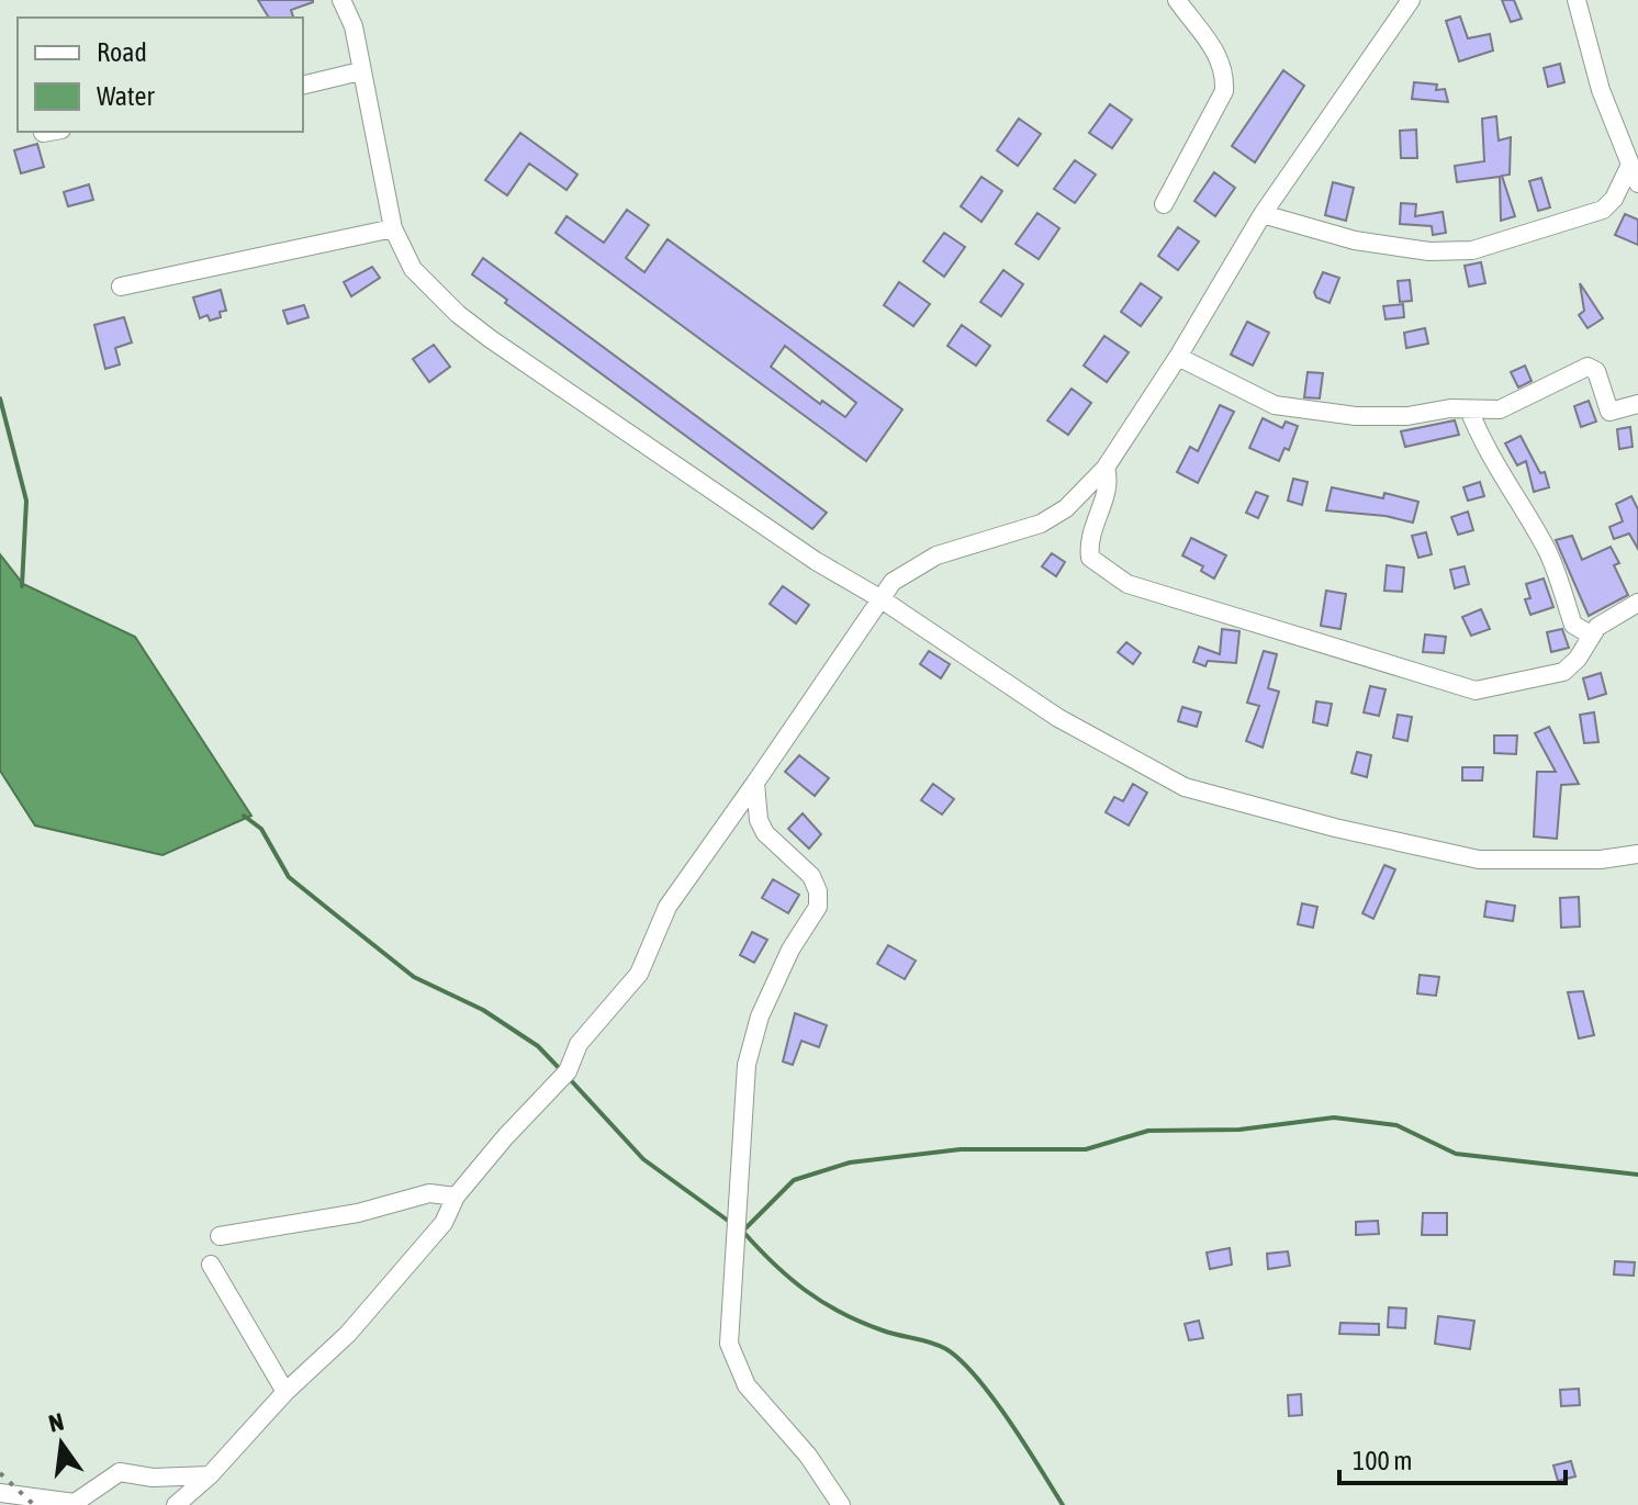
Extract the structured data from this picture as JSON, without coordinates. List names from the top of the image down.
{
  "legend": ["Road", "Water"],
  "scale_bar": "100 m",
  "north": "top"
}
